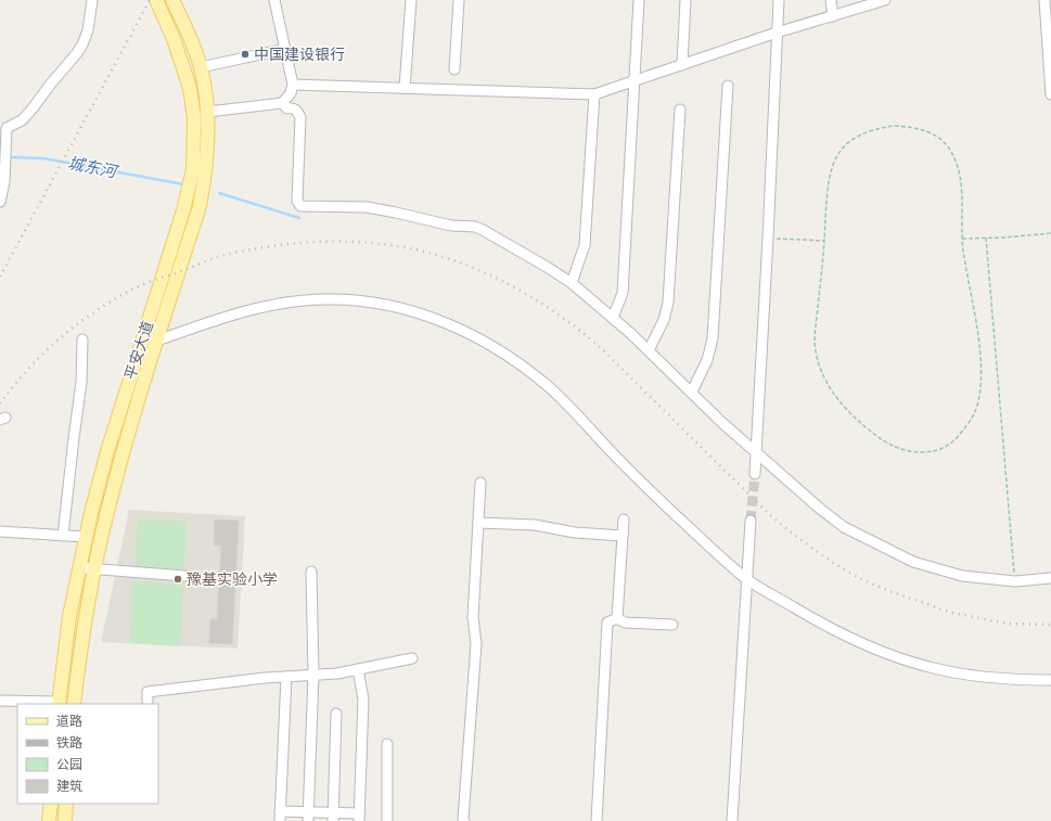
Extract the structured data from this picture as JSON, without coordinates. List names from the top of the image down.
{
  "streets": {
    "main road": ["平安大道"]
  },
  "water": ["城东河"],
  "places": ["中国建设银行", "豫基实验小学"],
  "legend": [
    "道路",
    "铁路",
    "公园",
    "建筑"
  ]
}
